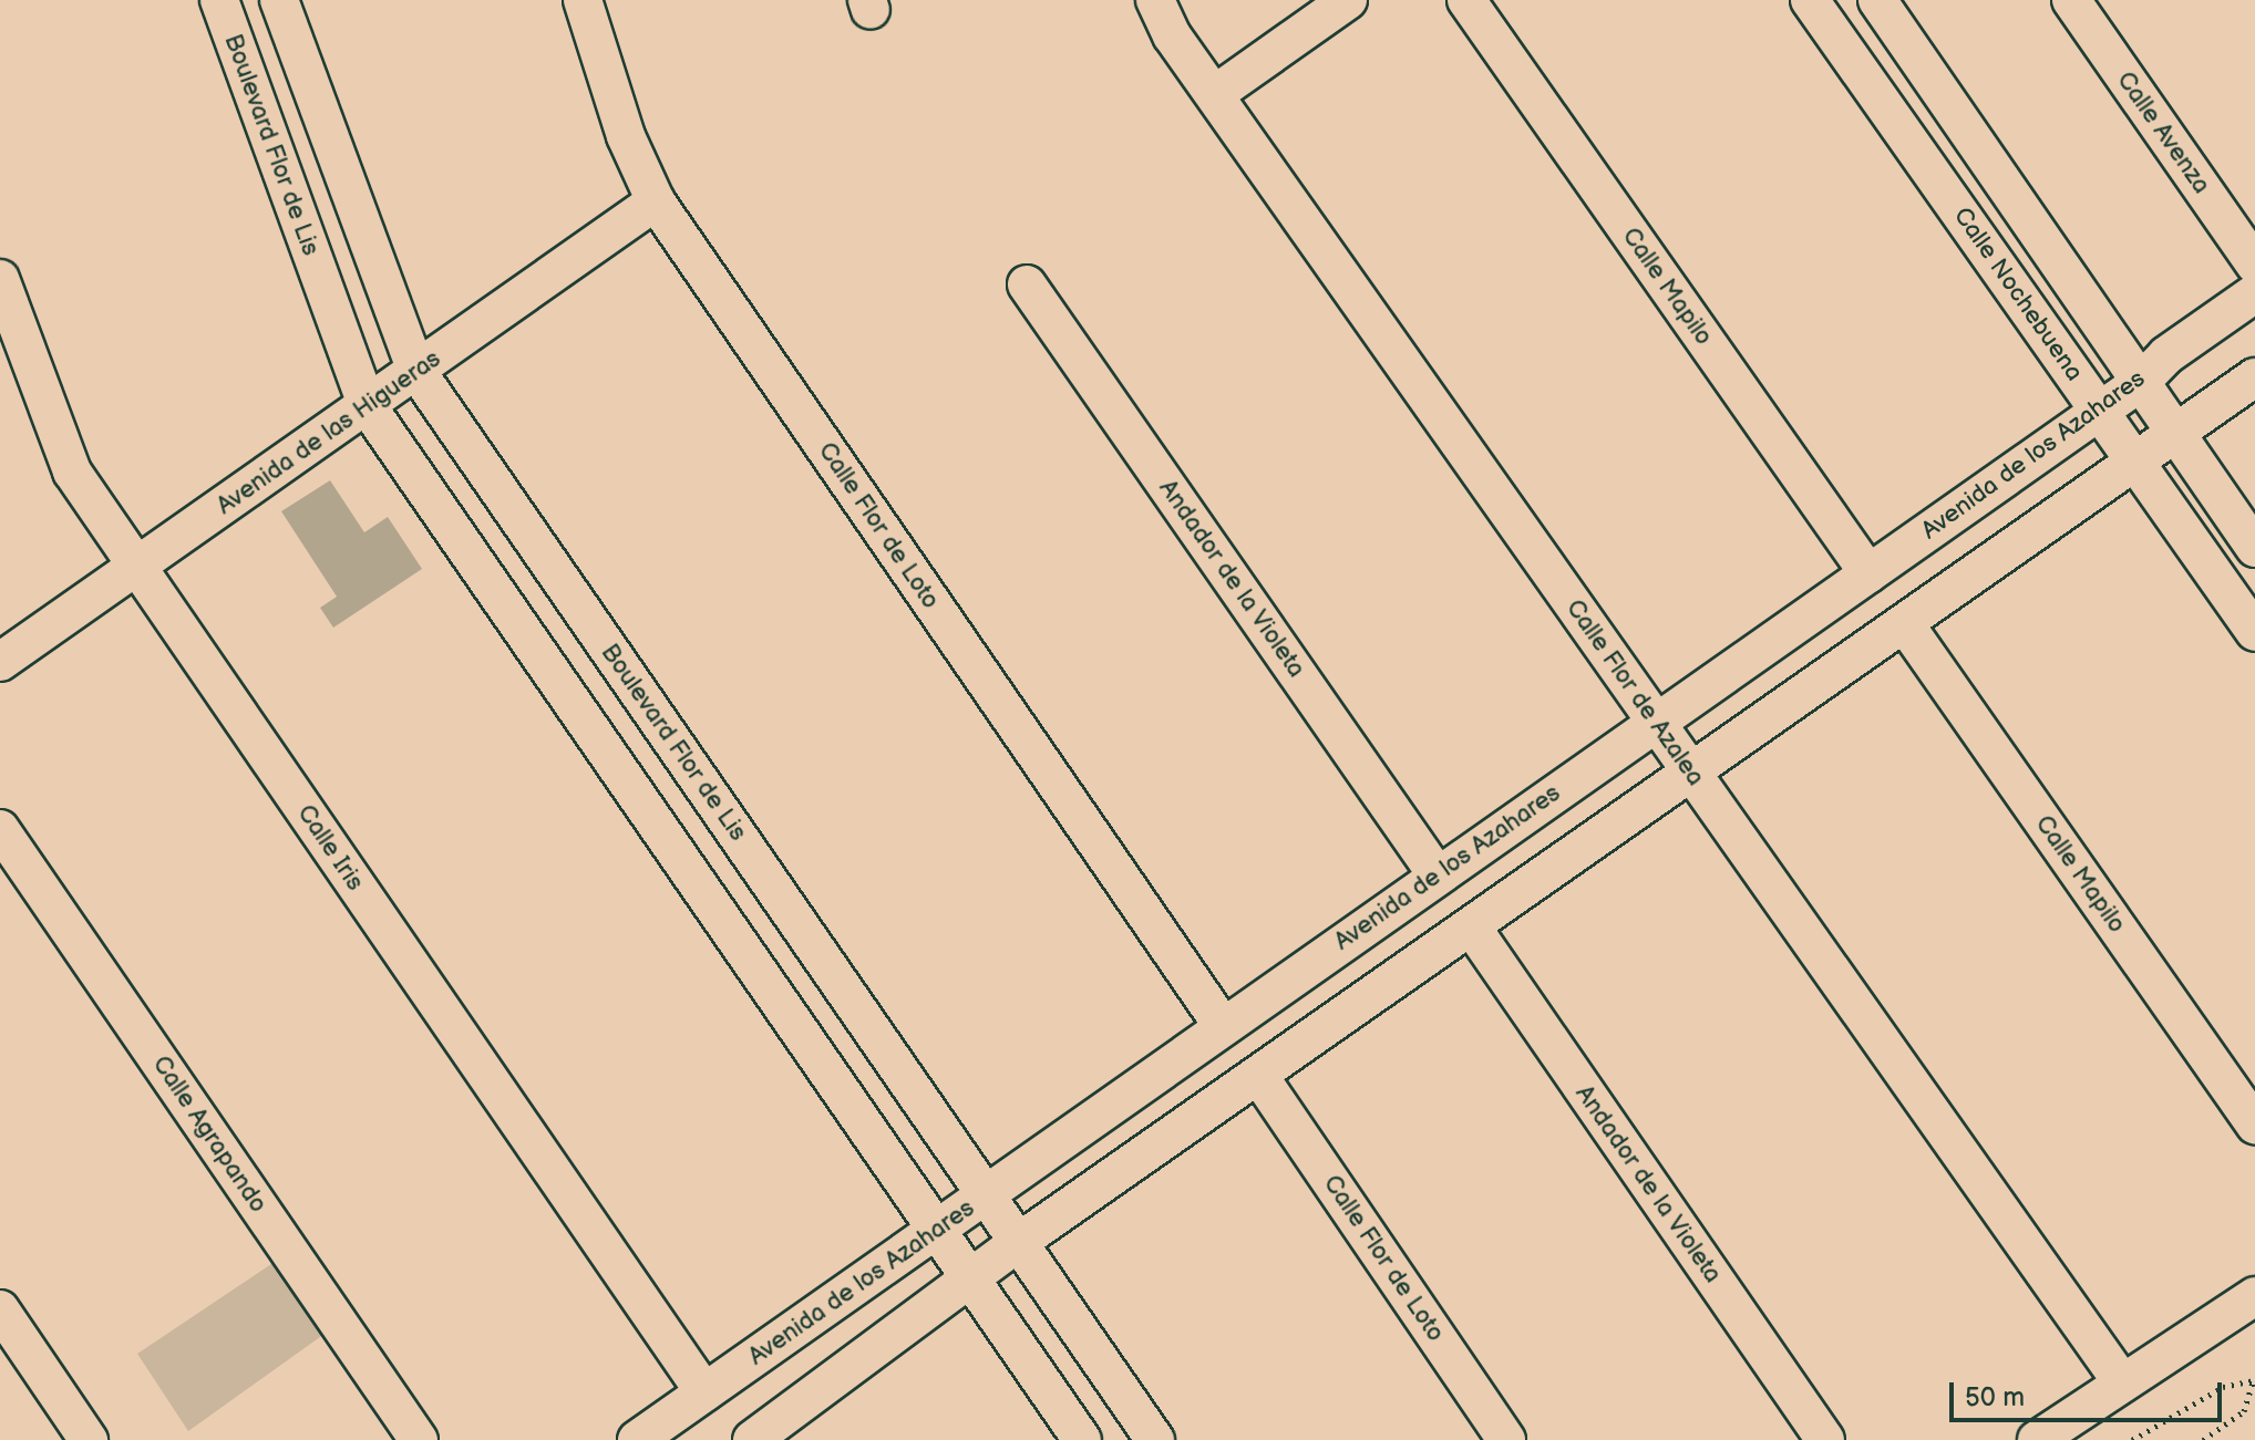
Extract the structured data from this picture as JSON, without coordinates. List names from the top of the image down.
{
  "streets": {
    "street": [
      "Calle Avenza",
      "Boulevard Flor de Lis",
      "Calle Mapilo",
      "Calle Nochebuena",
      "Avenida de las Higueras",
      "Avenida de los Azahares",
      "Calle Flor de Loto",
      "Andador de la Violeta",
      "Calle Flor de Azalea",
      "Calle Iris",
      "Calle Agrapando"
    ]
  },
  "crossings": [
    ["Boulevard Flor de Lis", "Avenida de las Higueras"],
    ["Boulevard Flor de Lis", "Avenida de los Azahares"],
    ["Calle Mapilo", "Avenida de los Azahares"],
    ["Calle Nochebuena", "Avenida de los Azahares"],
    ["Avenida de las Higueras", "Calle Flor de Loto"],
    ["Avenida de las Higueras", "Calle Iris"],
    ["Avenida de los Azahares", "Calle Flor de Loto"],
    ["Avenida de los Azahares", "Andador de la Violeta"],
    ["Avenida de los Azahares", "Calle Flor de Azalea"],
    ["Avenida de los Azahares", "Calle Iris"]
  ],
  "scale_bar": "50 m"
}
